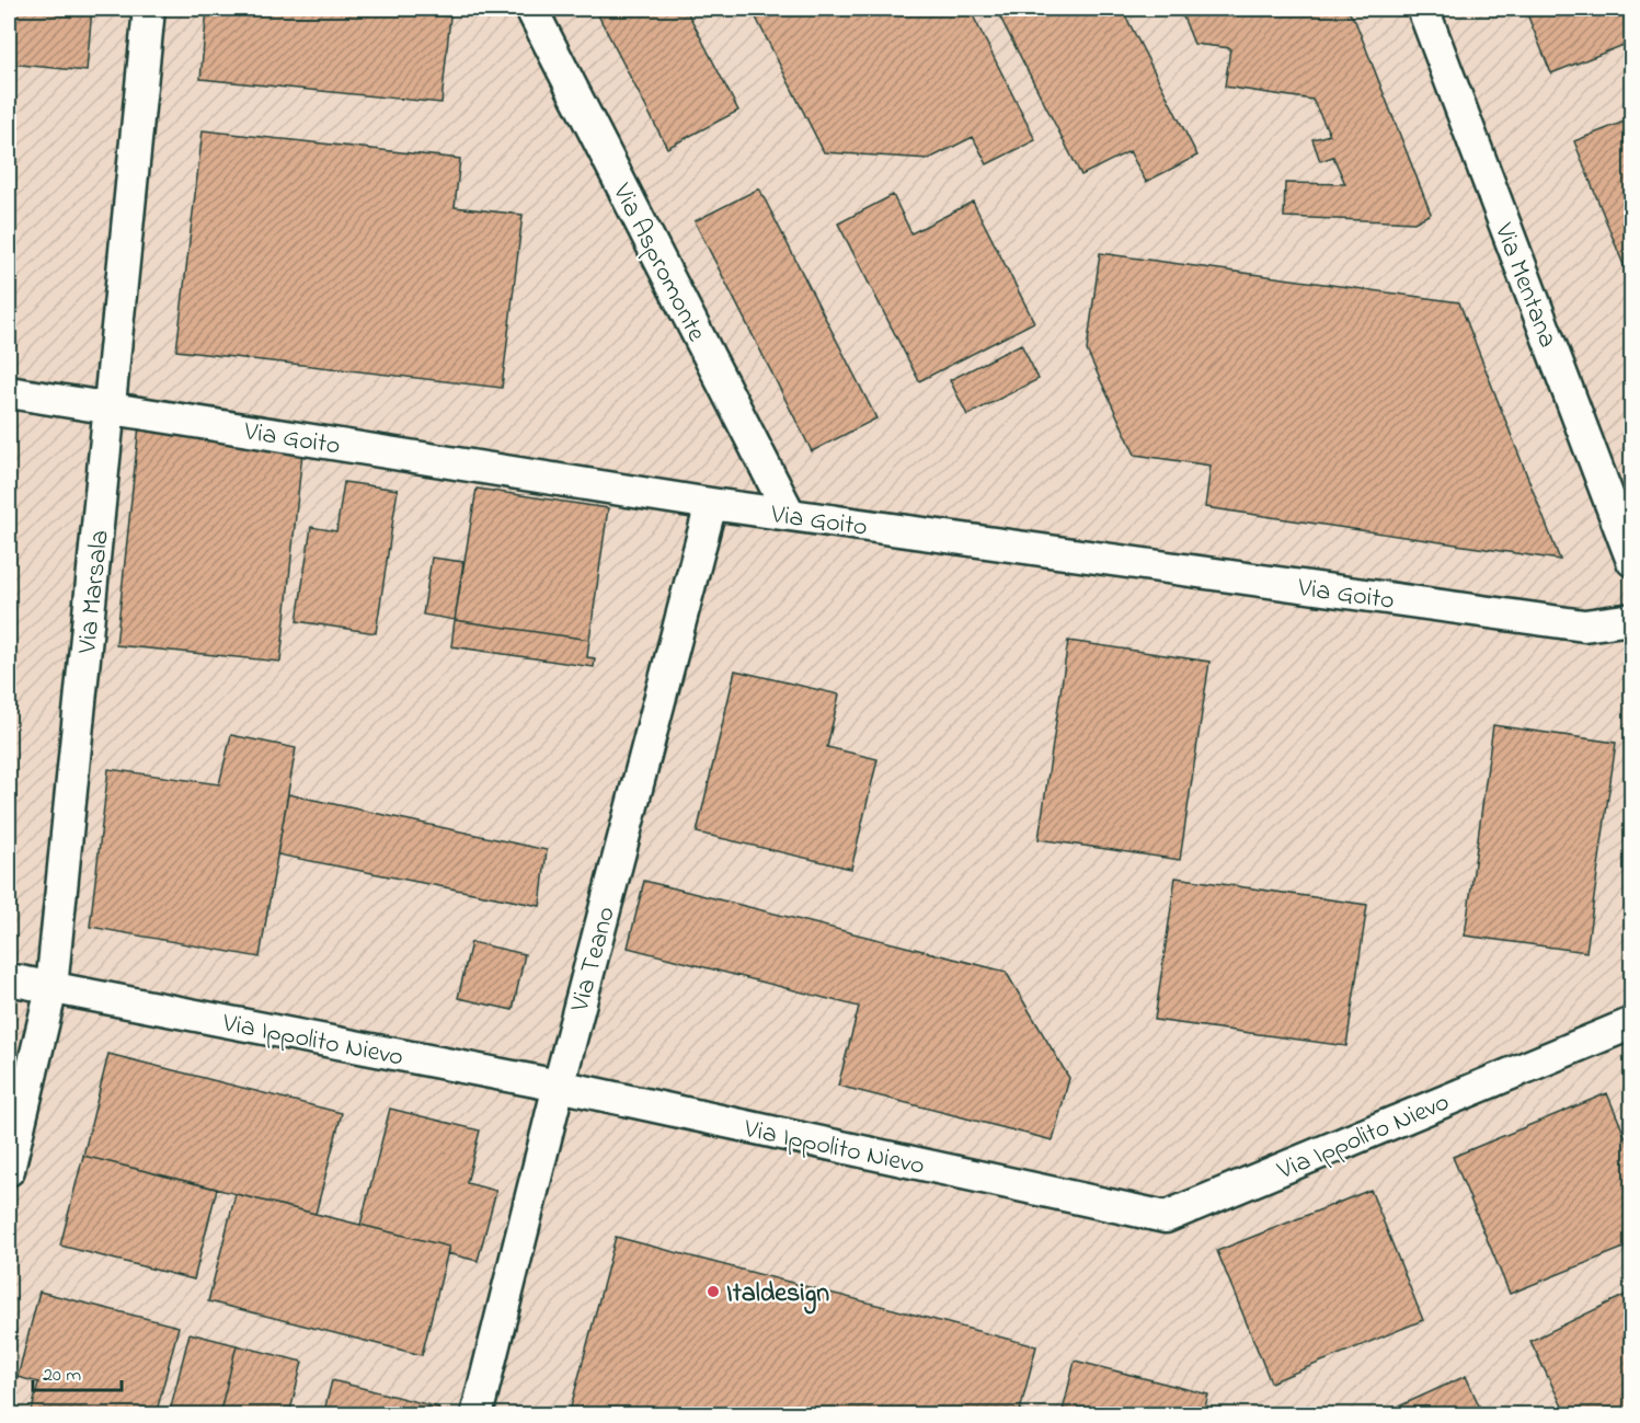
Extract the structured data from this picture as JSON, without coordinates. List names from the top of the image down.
{
  "streets": {
    "street": [
      "Via Aspromonte",
      "Via Mentana",
      "Via Goito",
      "Via Marsala",
      "Via Teano",
      "Via Ippolito Nievo"
    ]
  },
  "crossings": [
    ["Via Aspromonte", "Via Goito"],
    ["Via Goito", "Via Marsala"],
    ["Via Goito", "Via Teano"],
    ["Via Marsala", "Via Ippolito Nievo"],
    ["Via Teano", "Via Ippolito Nievo"]
  ],
  "places": ["Italdesign"],
  "scale_bar": "20 m"
}
